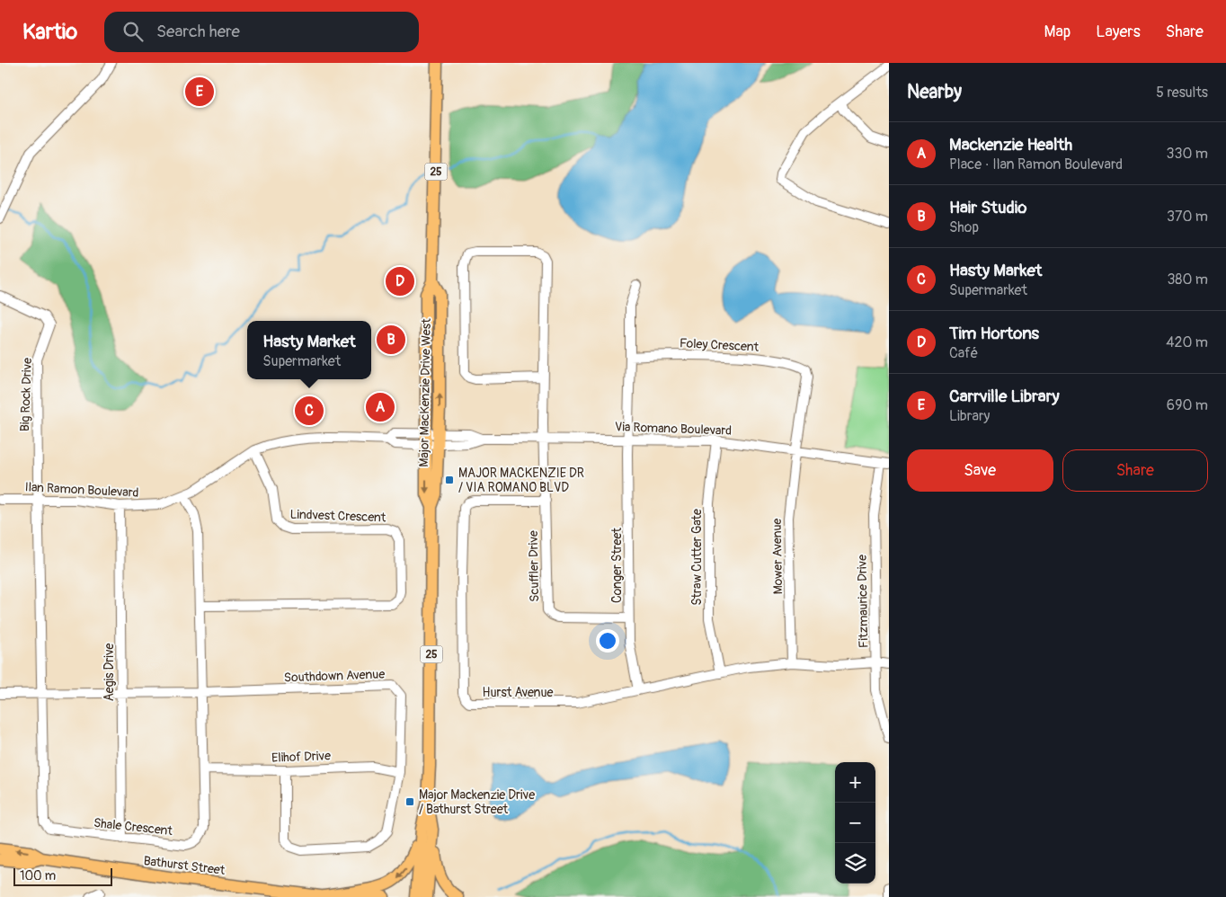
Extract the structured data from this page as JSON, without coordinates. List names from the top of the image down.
{
  "streets": {
    "main road": ["25", "Major MacKenzie Drive West", "Bathurst Street"],
    "street": [
      "Foley Crescent",
      "Big Rock Drive",
      "Via Romano Boulevard",
      "Ilan Ramon Boulevard",
      "Lindvest Crescent",
      "Mower Avenue",
      "Straw Cutter Gate",
      "Conger Street",
      "Scuffler Drive",
      "Fitzmaurice Drive",
      "Aegis Drive",
      "Southdown Avenue",
      "Hurst Avenue",
      "Elihof Drive",
      "Shale Crescent"
    ]
  },
  "crossings": [
    ["Foley Crescent", "Via Romano Boulevard"],
    ["Foley Crescent", "Mower Avenue"],
    ["Major MacKenzie Drive West", "Via Romano Boulevard"],
    ["Major MacKenzie Drive West", "Ilan Ramon Boulevard"],
    ["Big Rock Drive", "Ilan Ramon Boulevard"],
    ["Big Rock Drive", "Shale Crescent"],
    ["Via Romano Boulevard", "Ilan Ramon Boulevard"],
    ["Via Romano Boulevard", "Mower Avenue"],
    ["Via Romano Boulevard", "Straw Cutter Gate"],
    ["Via Romano Boulevard", "Conger Street"],
    ["Via Romano Boulevard", "Scuffler Drive"],
    ["Via Romano Boulevard", "Fitzmaurice Drive"],
    ["Ilan Ramon Boulevard", "Lindvest Crescent"],
    ["Ilan Ramon Boulevard", "Aegis Drive"],
    ["Ilan Ramon Boulevard", "Shale Crescent"],
    ["Lindvest Crescent", "Shale Crescent"],
    ["Mower Avenue", "Hurst Avenue"],
    ["Straw Cutter Gate", "Hurst Avenue"],
    ["Conger Street", "Scuffler Drive"],
    ["Conger Street", "Hurst Avenue"],
    ["Scuffler Drive", "Hurst Avenue"],
    ["Fitzmaurice Drive", "Hurst Avenue"],
    ["Aegis Drive", "Southdown Avenue"],
    ["Aegis Drive", "Shale Crescent"],
    ["Southdown Avenue", "Elihof Drive"],
    ["Southdown Avenue", "Shale Crescent"],
    ["Elihof Drive", "Shale Crescent"]
  ],
  "places": {
    "transit": ["MAJOR MACKENZIE DR / VIA ROMANO BLVD", "Major Mackenzie Drive / Bathurst Street"]
  },
  "scale_bar": "100 m",
  "page": {
    "header": "Kartio",
    "search": "Search here",
    "nav": ["Map", "Layers", "Share"],
    "heading": ["Nearby", "5 results"],
    "pins": [
      "E",
      "D",
      "B",
      "A",
      "C"
    ],
    "list": [
      {
        "mark": "A",
        "name": "Mackenzie Health",
        "note": "Place · Ilan Ramon Boulevard",
        "value": "330 m"
      },
      {
        "mark": "B",
        "name": "Hair Studio",
        "note": "Shop",
        "value": "370 m"
      },
      {
        "mark": "C",
        "name": "Hasty Market",
        "note": "Supermarket",
        "value": "380 m"
      },
      {
        "mark": "D",
        "name": "Tim Hortons",
        "note": "Café",
        "value": "420 m"
      },
      {
        "mark": "E",
        "name": "Carrville Library",
        "note": "Library",
        "value": "690 m"
      }
    ],
    "popup": ["Hasty Market", "Supermarket"],
    "buttons": ["Save", "Share"],
    "map_buttons": ["+", "−"],
    "scale": "100 m"
  }
}
